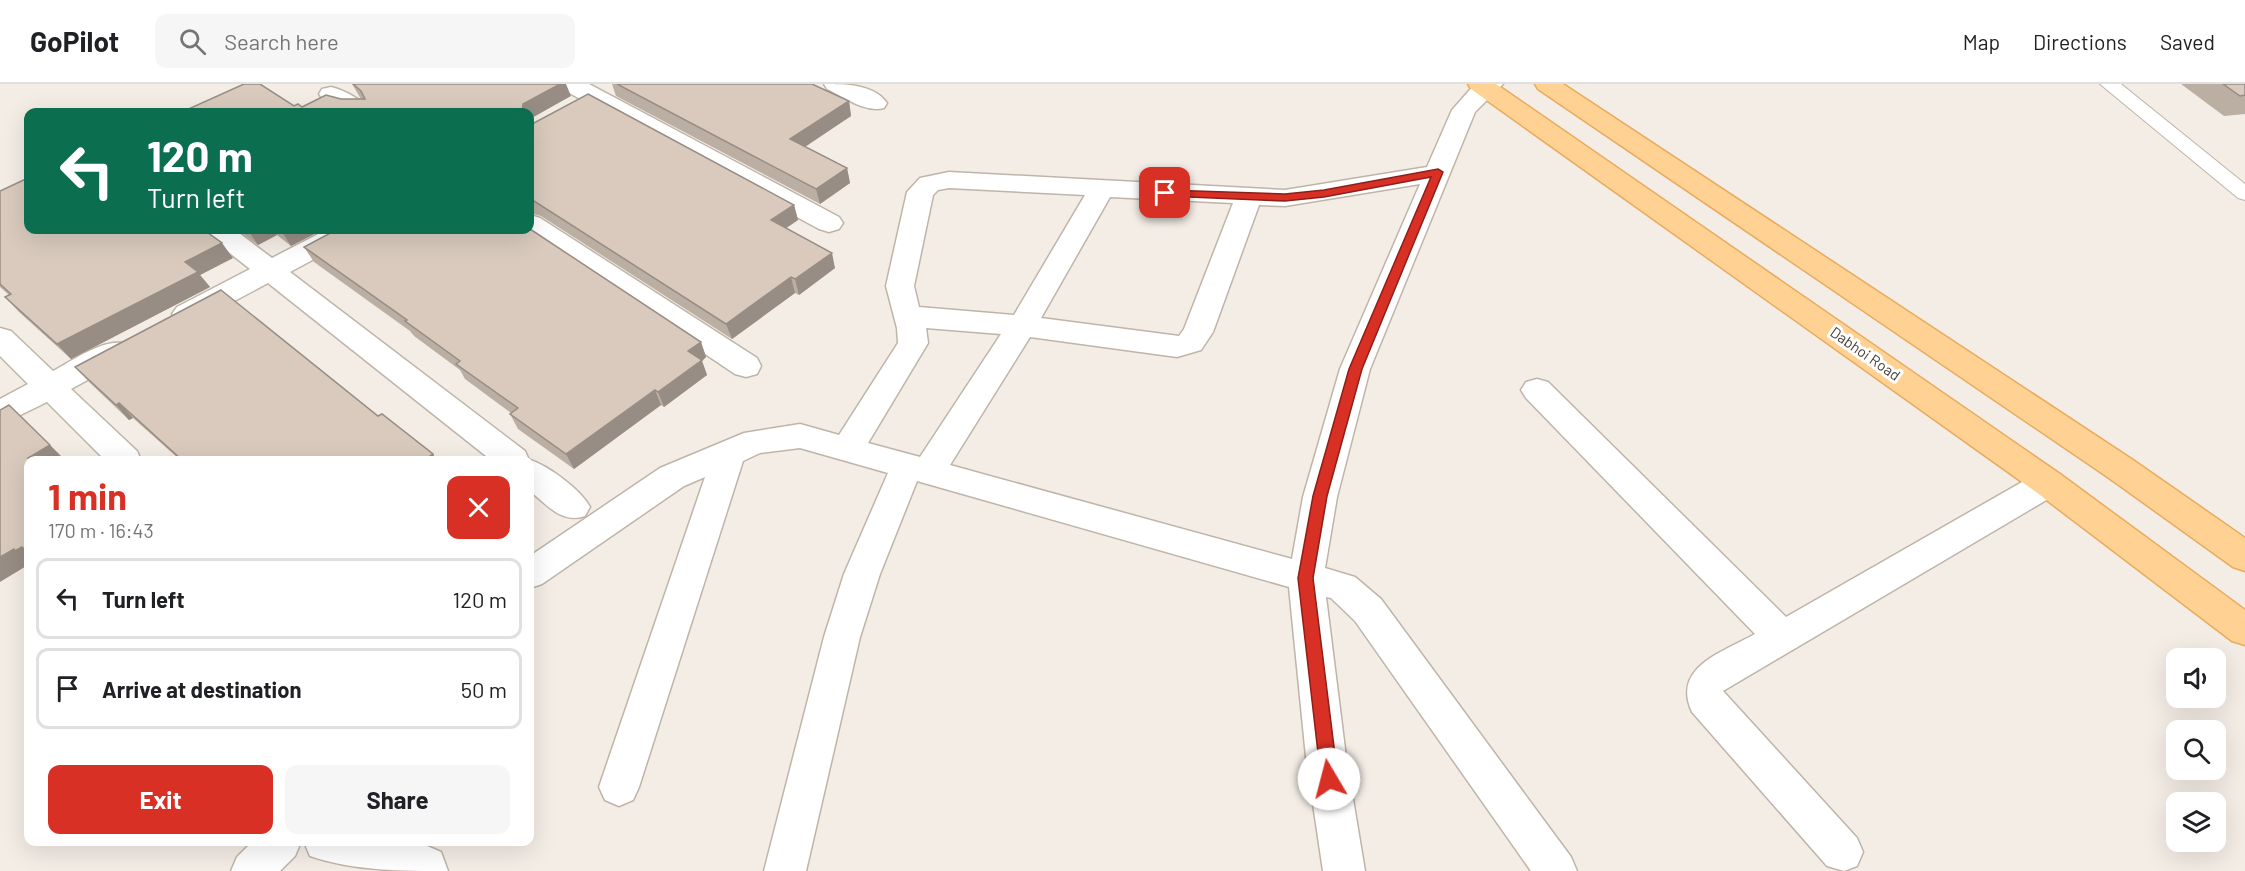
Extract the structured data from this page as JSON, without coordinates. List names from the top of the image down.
{
  "streets": {
    "main road": ["Dabhoi Road"]
  },
  "page": {
    "header": "GoPilot",
    "search": "Search here",
    "nav": ["Map", "Directions", "Saved"],
    "turn": ["120 m", "Turn left"],
    "heading": ["1 min", "170 m · 16:43"],
    "list": [
      {
        "name": "Turn left",
        "value": "120 m"
      },
      {
        "name": "Arrive at destination",
        "value": "50 m"
      }
    ],
    "buttons": ["Exit", "Share"]
  }
}
